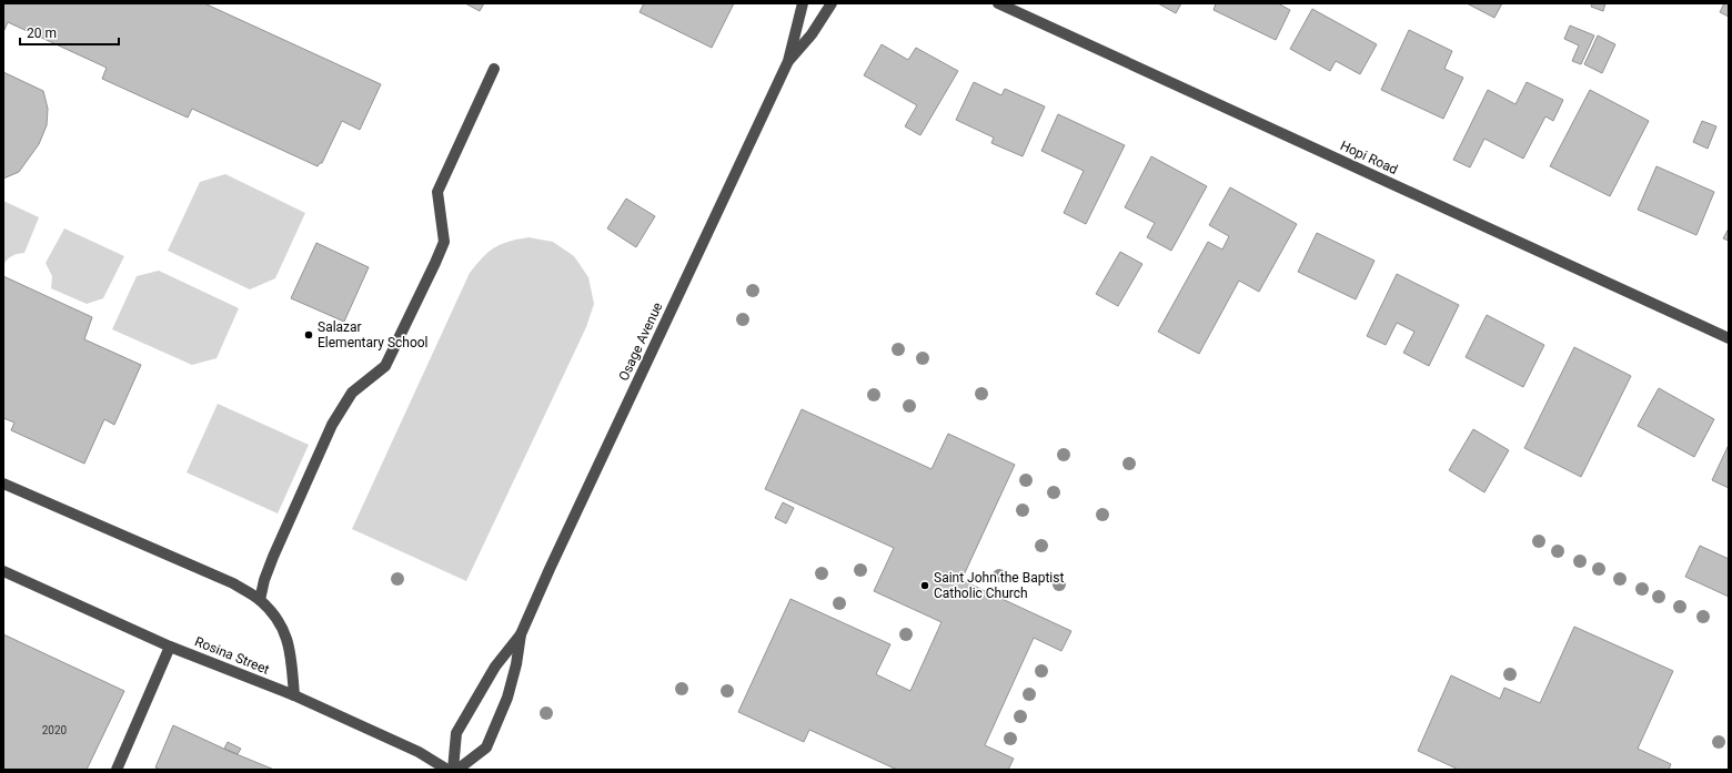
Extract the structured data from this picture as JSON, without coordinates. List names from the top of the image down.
{
  "streets": {
    "street": ["Hopi Road", "Osage Avenue", "Rosina Street"]
  },
  "places": ["Salazar Elementary School", "Saint John the Baptist Catholic Church"],
  "house_numbers": ["2020"],
  "scale_bar": "20 m"
}
